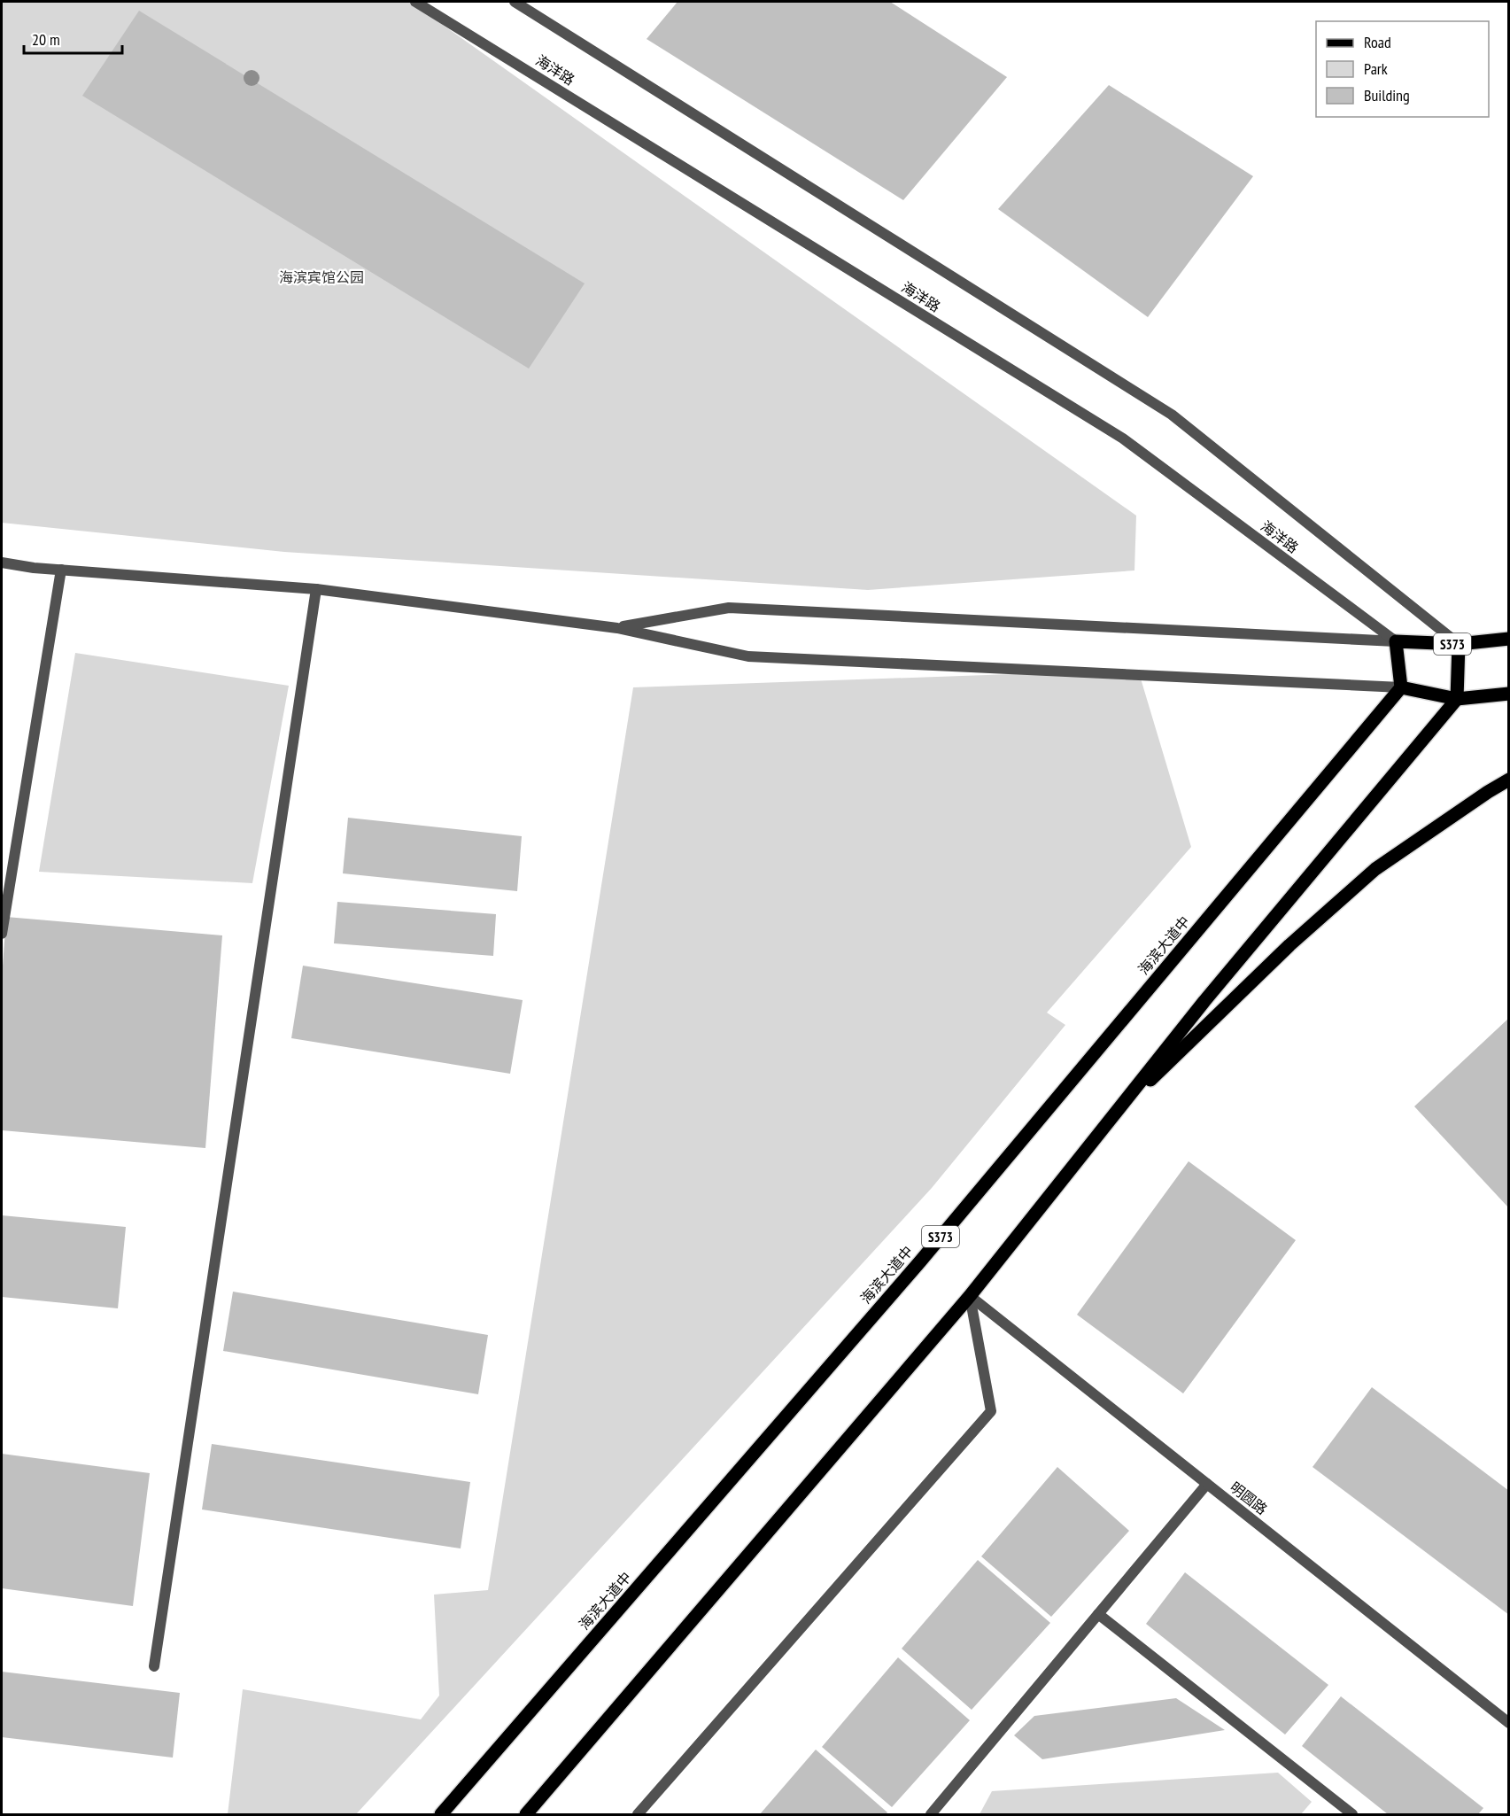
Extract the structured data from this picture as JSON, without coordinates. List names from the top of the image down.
{
  "streets": {
    "main road": ["S373", "海滨大道中"],
    "street": ["海洋路", "明圆路"]
  },
  "crossings": [
    ["海洋路", "S373"]
  ],
  "parks": ["海滨宾馆公园"],
  "legend": ["Road", "Park", "Building"],
  "scale_bar": "20 m"
}
